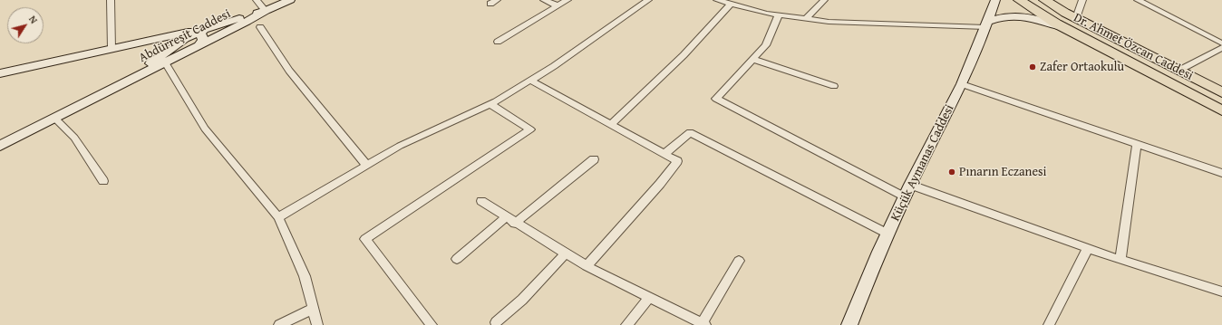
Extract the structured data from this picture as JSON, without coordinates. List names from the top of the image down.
{
  "streets": {
    "main road": ["Dr. Ahmet Özcan Caddesi"],
    "street": ["Abdürreşit Caddesi", "Küçük Aymanas Caddesi"]
  },
  "places": ["Zafer Ortaokulu", "Pınarın Eczanesi"],
  "north": "top right"
}
